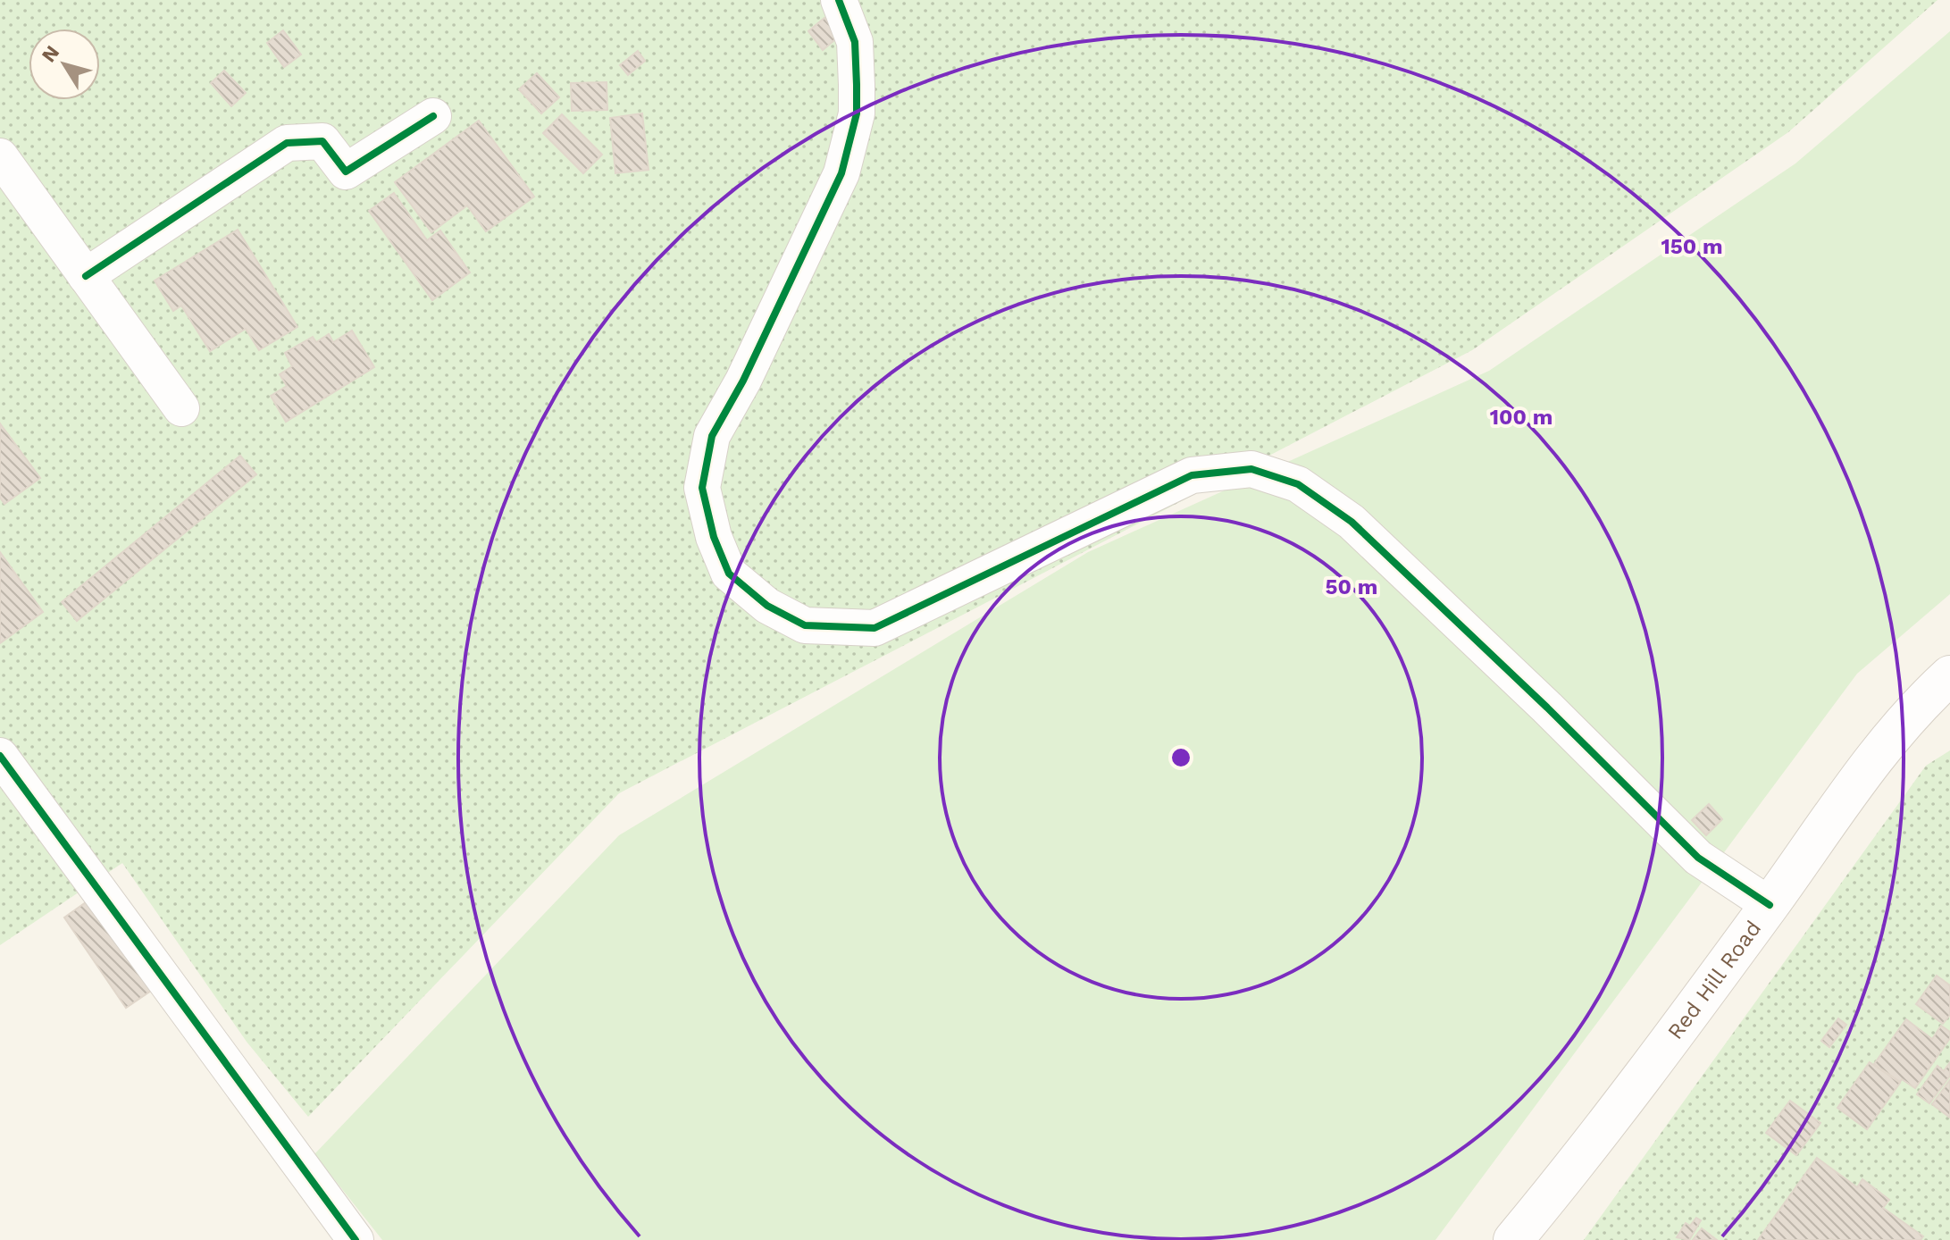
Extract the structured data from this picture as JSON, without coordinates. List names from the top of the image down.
{
  "streets": {
    "main road": ["Red Hill Road"]
  },
  "north": "top left",
  "rings": ["150 m", "100 m", "50 m"]
}
